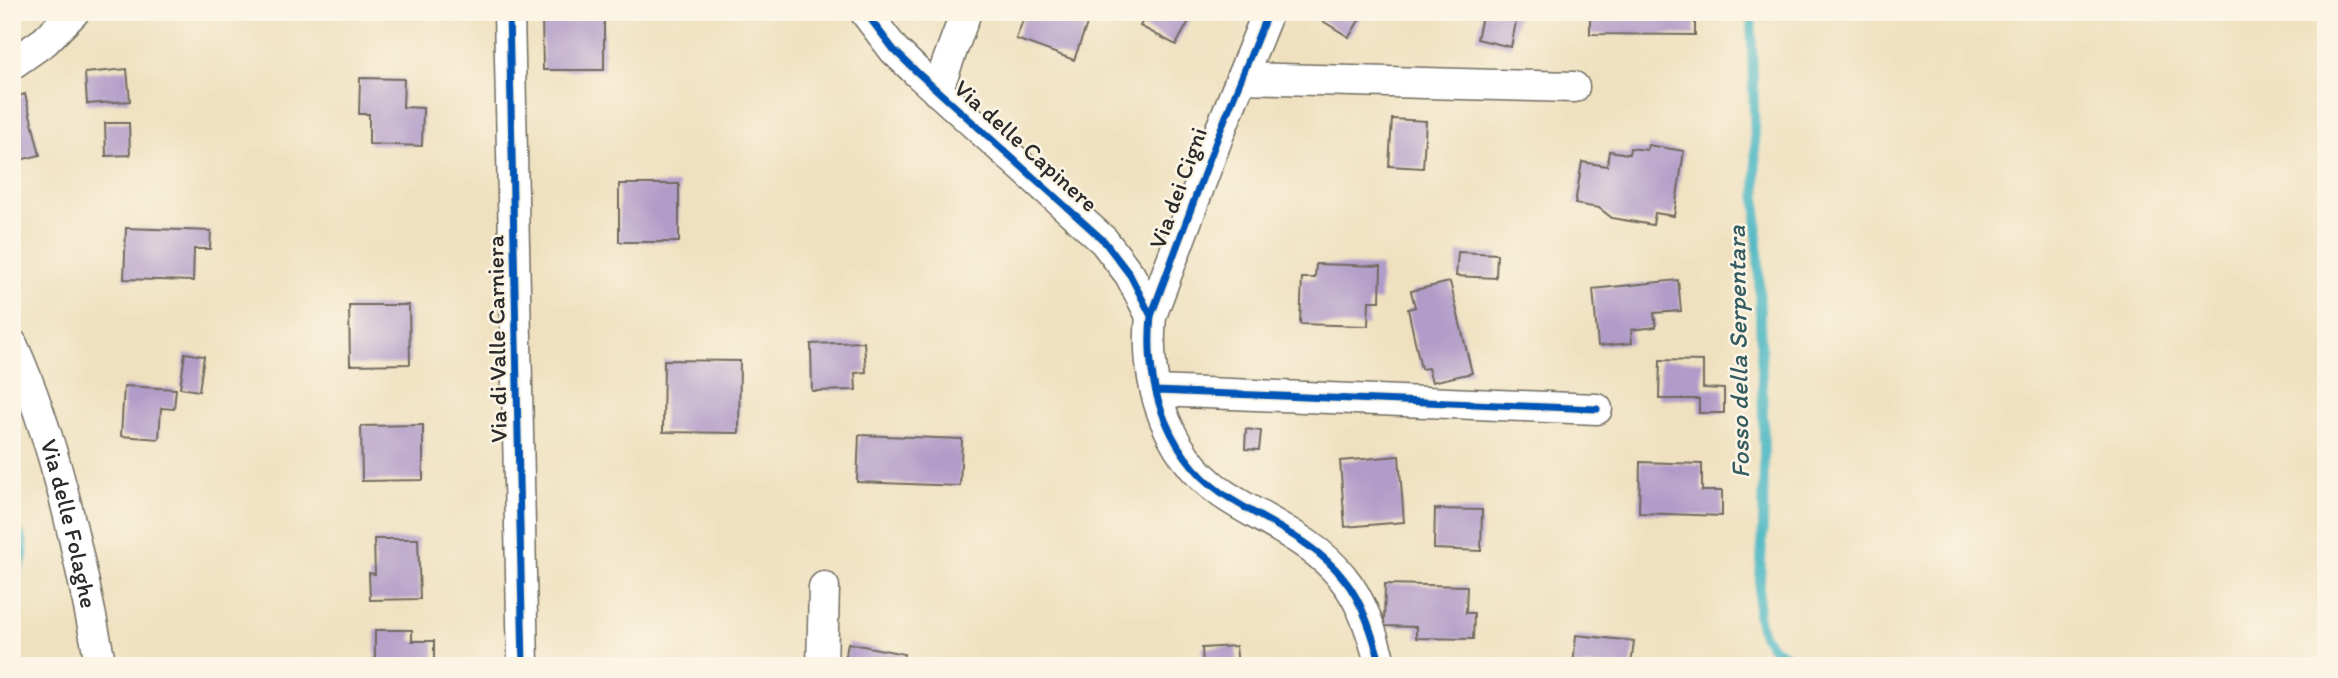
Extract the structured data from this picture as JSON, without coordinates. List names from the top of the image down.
{
  "streets": {
    "street": [
      "Via delle Capinere",
      "Via dei Cigni",
      "Via di Valle Carniera",
      "Via delle Folaghe"
    ]
  },
  "crossings": [
    ["Via delle Capinere", "Via dei Cigni"]
  ],
  "water": ["Fosso della Serpentara"]
}
